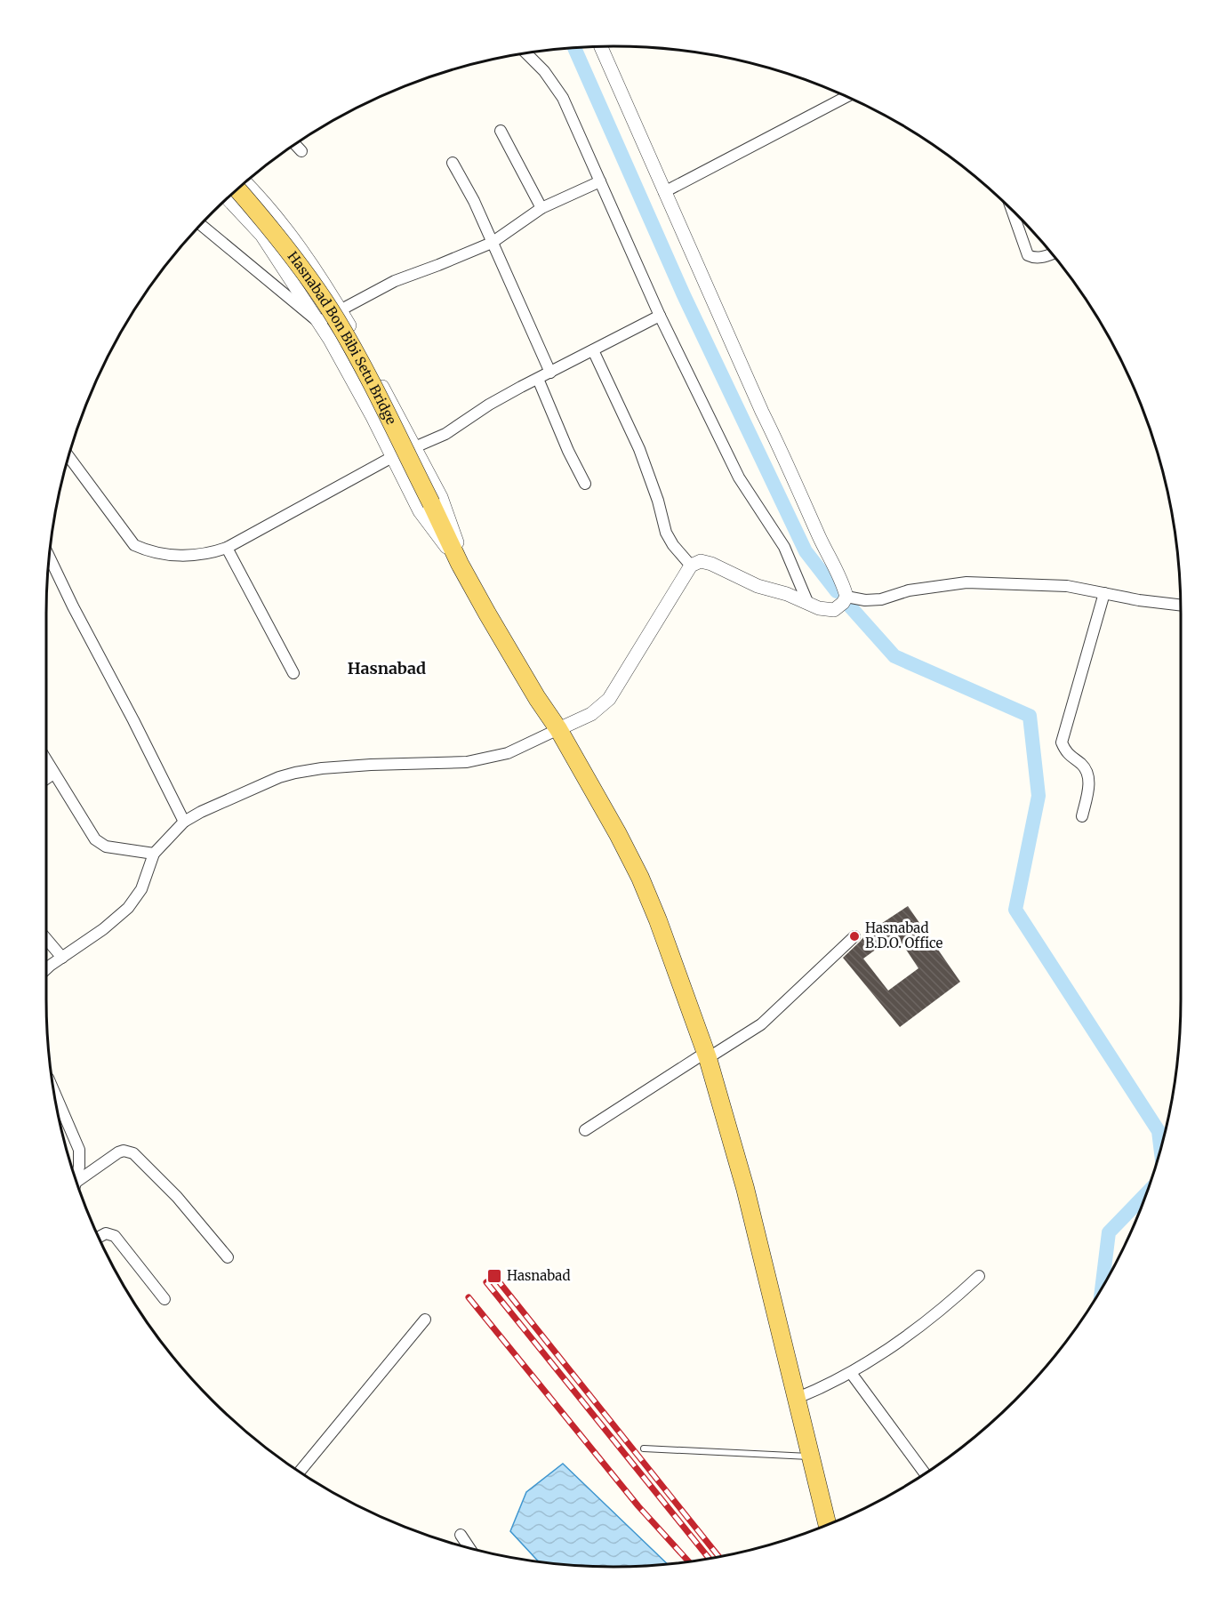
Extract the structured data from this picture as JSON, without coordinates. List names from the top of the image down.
{
  "streets": {
    "main road": ["Hasnabad Bon Bibi Setu Bridge"]
  },
  "districts": ["Hasnabad"],
  "places": {
    "other": ["Hasnabad B.D.O. Office"],
    "transit": ["Hasnabad"]
  }
}
